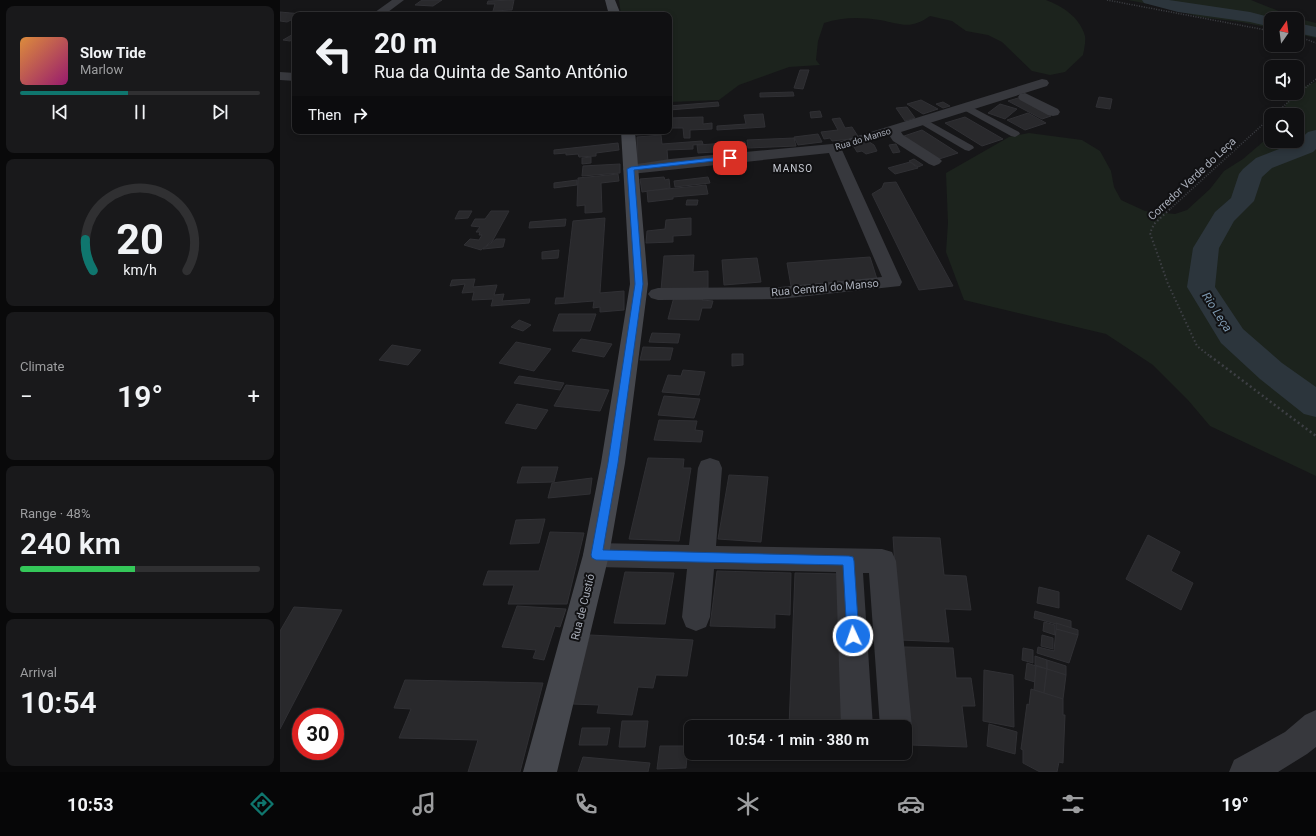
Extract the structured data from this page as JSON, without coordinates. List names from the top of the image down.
{
  "streets": {
    "main road": ["Rua de Custió"],
    "street": ["Rua do Manso", "Rua Central do Manso"],
    "path": ["Corredor Verde do Leça"]
  },
  "crossings": [
    ["Rua do Manso", "Rua Central do Manso"],
    ["Rua do Manso", "Rua de Custió"]
  ],
  "districts": ["MANSO"],
  "water": ["Rio Leça"],
  "north": "top",
  "page": {
    "turn": ["20 m", "Rua da Quinta de Santo António"],
    "song": ["Slow Tide", "Marlow"],
    "then": "Then",
    "tile": [
      "Climate",
      ["Range · 48%", "240 km"],
      ["Arrival", "10:54"]
    ],
    "heat": ["−", "19°", "+"],
    "limit": "30",
    "trip": "10:54 · 1 min · 380 m",
    "tabs": ["10:53", "19°"],
    "gauge": ["20", "km/h"]
  }
}
